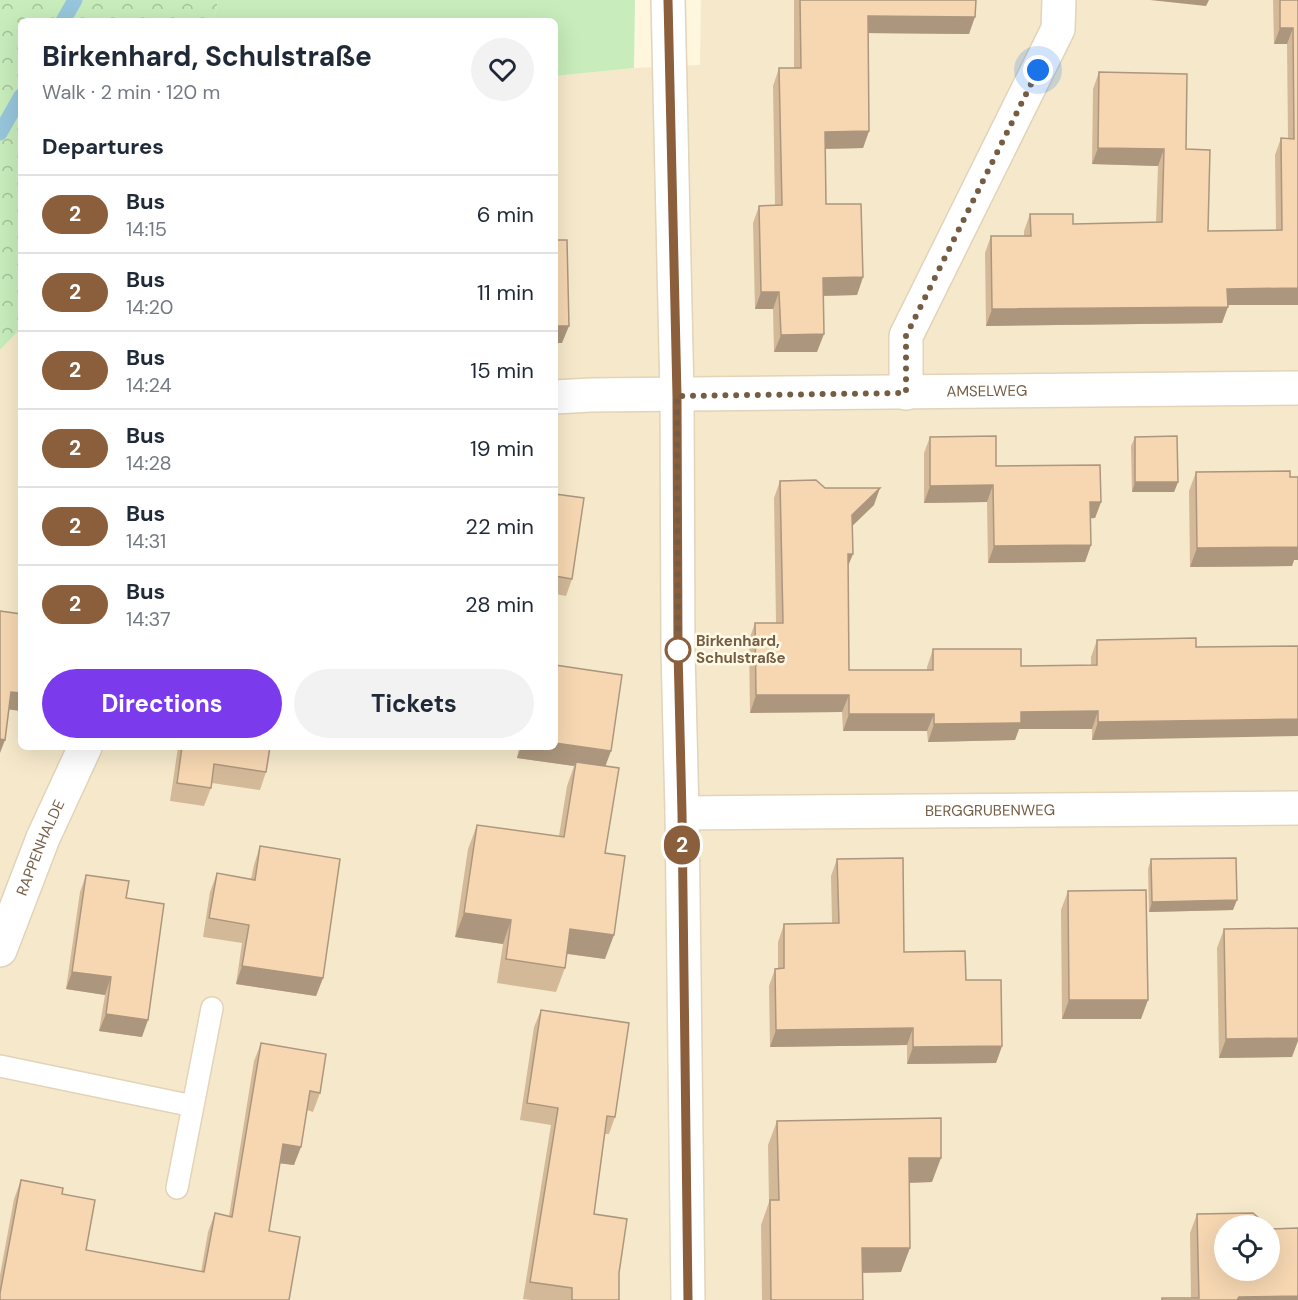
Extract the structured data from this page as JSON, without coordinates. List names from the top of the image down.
{
  "streets": {
    "street": ["AMSELWEG", "BERGGRUBENWEG", "RAPPENHALDE"]
  },
  "places": ["Birkenhard, Schulstraße"],
  "lines": ["bus line 2"],
  "page": {
    "on_map": "2",
    "heading": [
      ["Birkenhard, Schulstraße", "Walk · 2 min · 120 m"],
      "Departures"
    ],
    "list": [
      {
        "mark": "2",
        "name": "Bus",
        "note": "14:15",
        "value": "6 min"
      },
      {
        "mark": "2",
        "name": "Bus",
        "note": "14:20",
        "value": "11 min"
      },
      {
        "mark": "2",
        "name": "Bus",
        "note": "14:24",
        "value": "15 min"
      },
      {
        "mark": "2",
        "name": "Bus",
        "note": "14:28",
        "value": "19 min"
      },
      {
        "mark": "2",
        "name": "Bus",
        "note": "14:31",
        "value": "22 min"
      },
      {
        "mark": "2",
        "name": "Bus",
        "note": "14:37",
        "value": "28 min"
      }
    ],
    "buttons": ["Directions", "Tickets"]
  }
}
